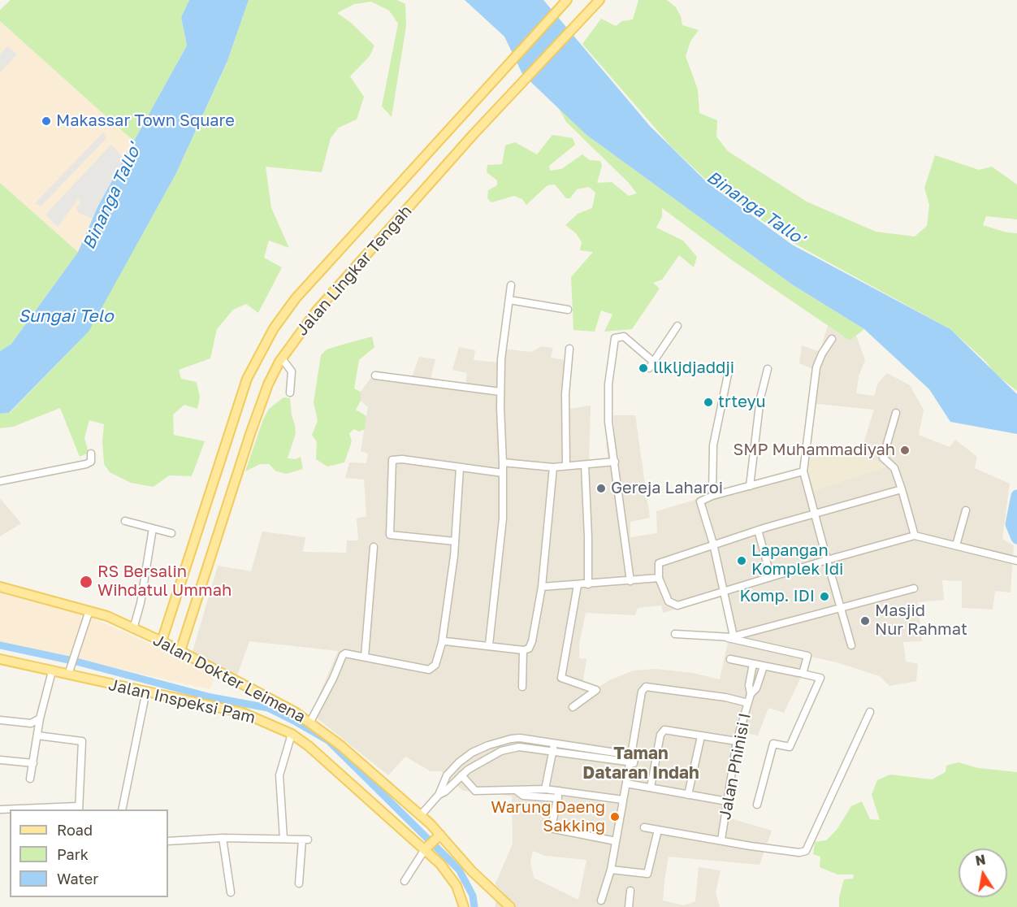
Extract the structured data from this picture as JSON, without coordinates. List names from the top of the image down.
{
  "streets": {
    "main road": ["Jalan Lingkar Tengah", "Jalan Dokter Leimena", "Jalan Inspeksi Pam"],
    "street": ["Jalan Phinisi I"]
  },
  "crossings": [
    ["Jalan Lingkar Tengah", "Jalan Dokter Leimena"]
  ],
  "districts": ["Taman Dataran Indah"],
  "water": ["Binanga Tallo'", "Sungai Telo"],
  "places": [
    "Makassar Town Square",
    "llkljdjaddji",
    "trteyu",
    "SMP Muhammadiyah",
    "Gereja Laharoi",
    "Lapangan Komplek Idi",
    "RS Bersalin Wihdatul Ummah",
    "Komp. IDI",
    "Masjid Nur Rahmat",
    "Warung Daeng Sakking"
  ],
  "legend": ["Road", "Park", "Water"],
  "north": "top"
}
